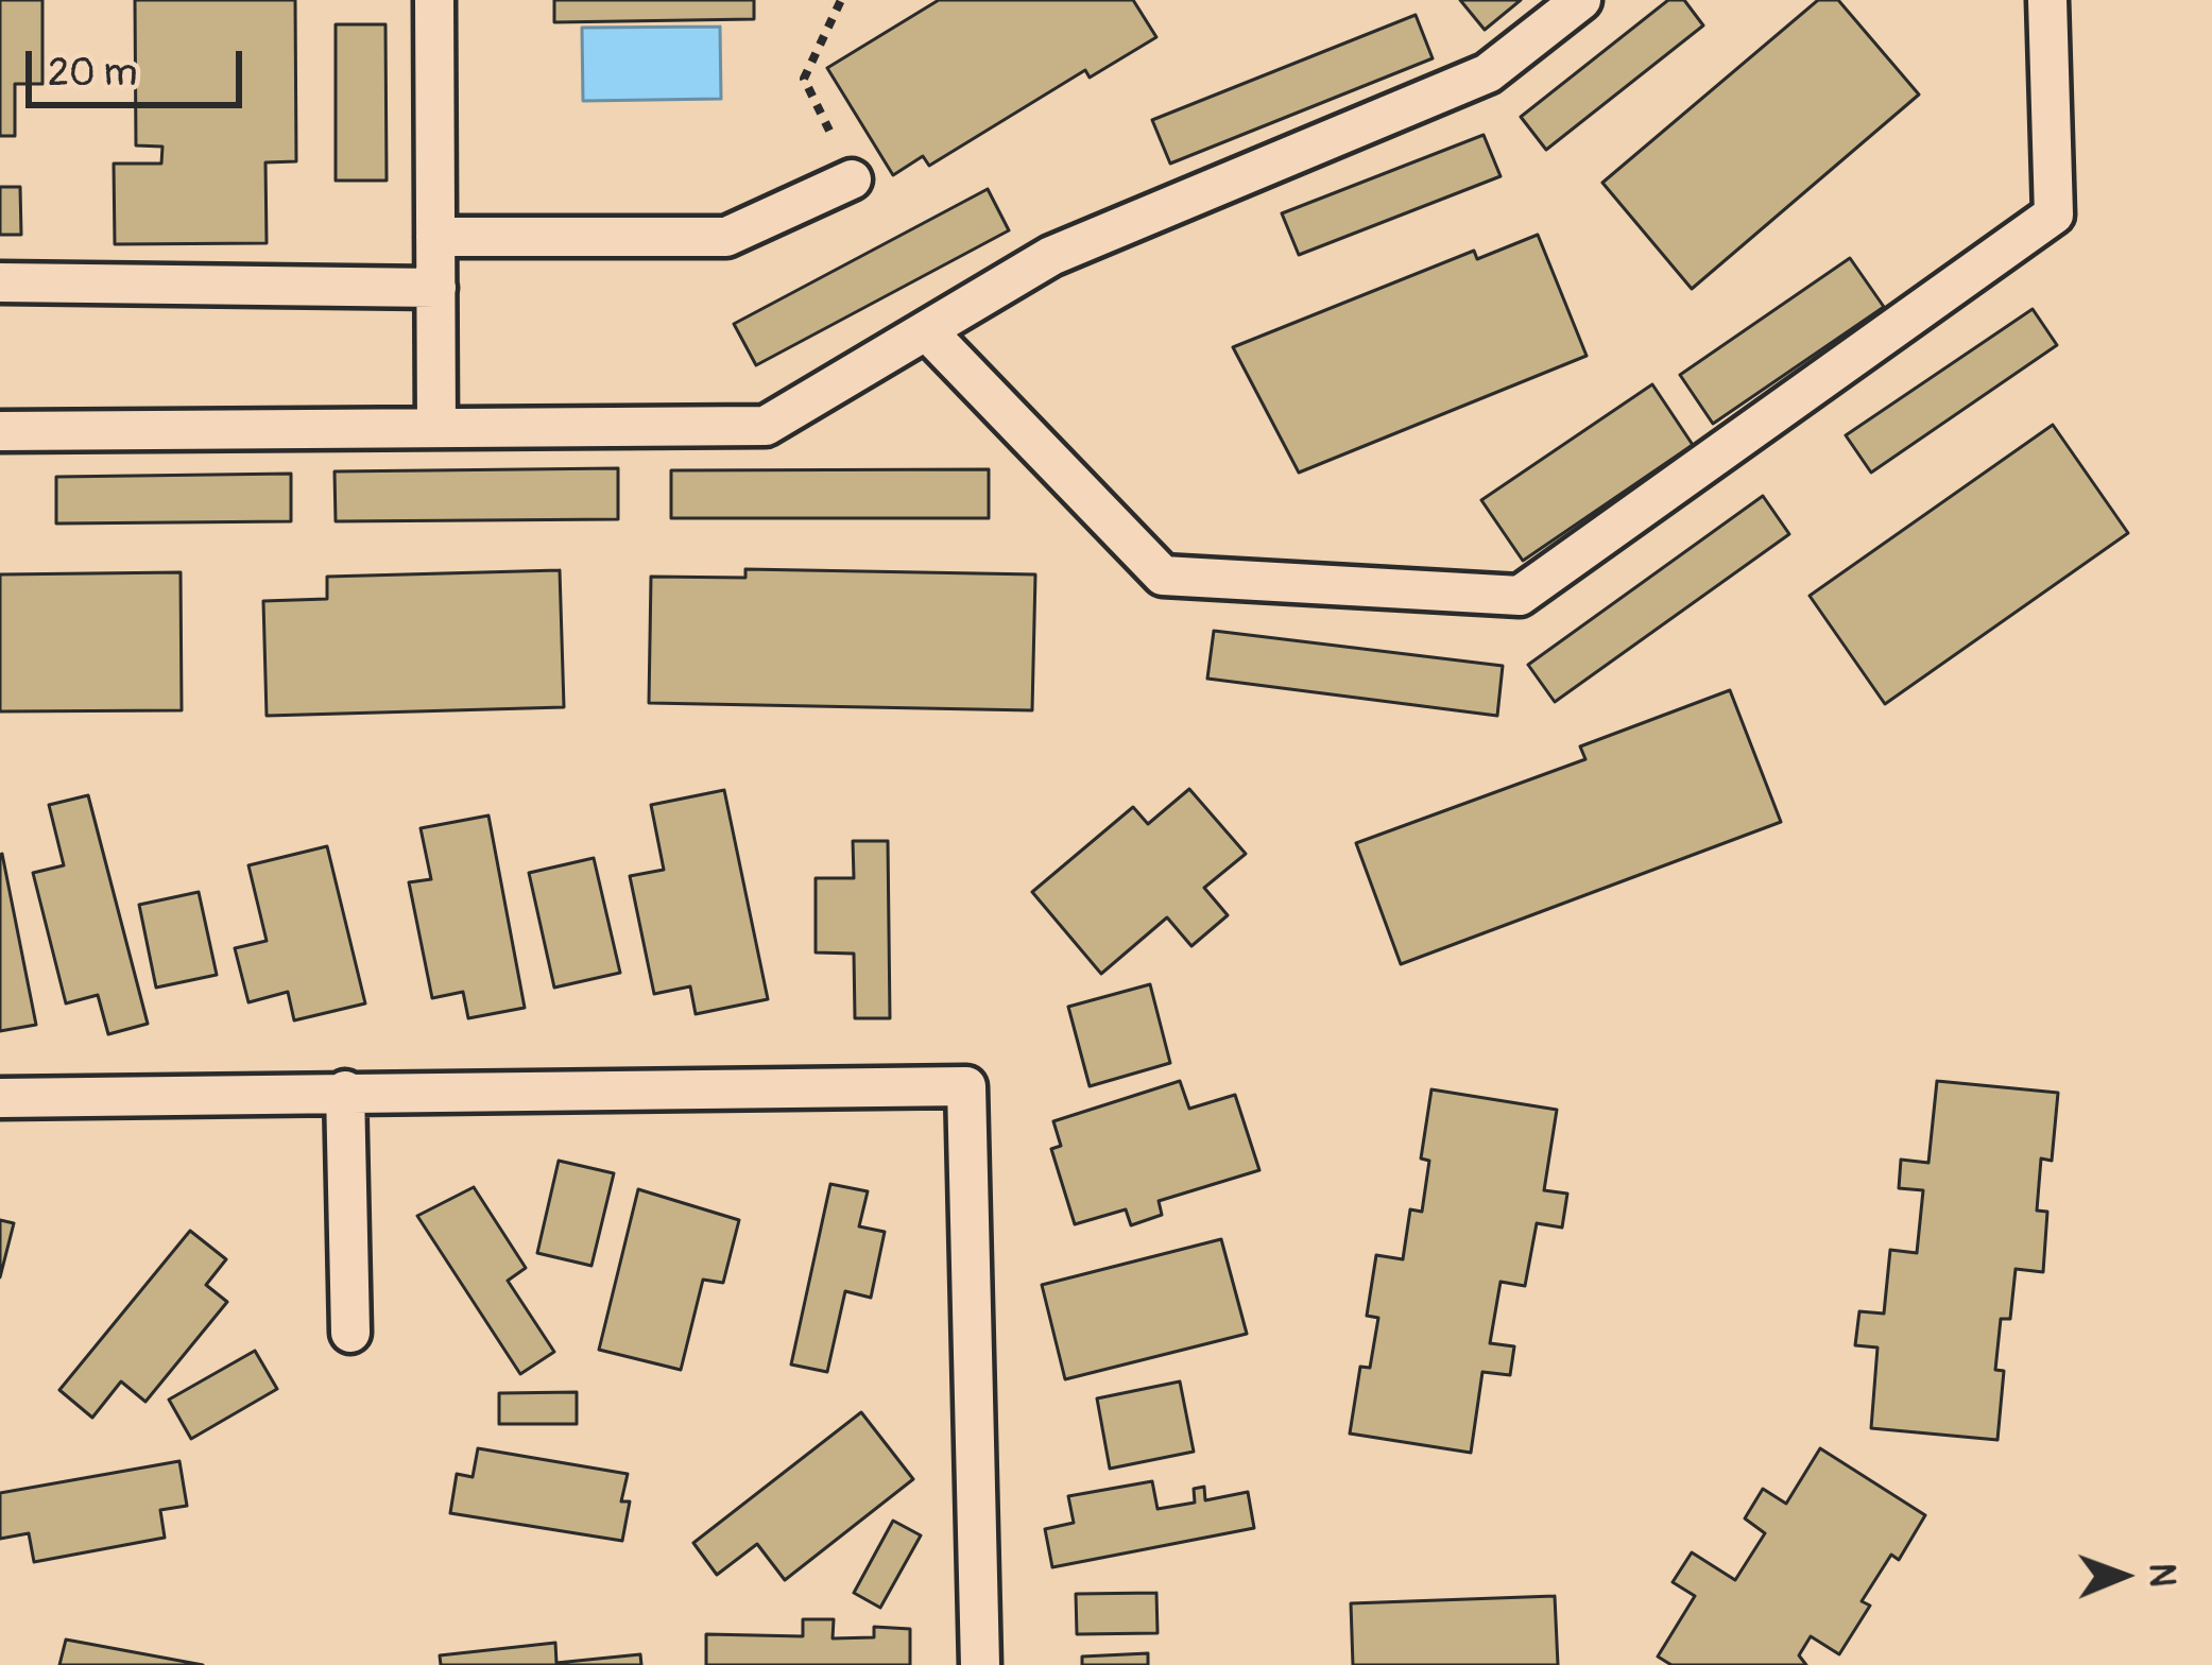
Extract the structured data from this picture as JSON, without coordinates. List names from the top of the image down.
{
  "scale_bar": "20 m",
  "north": "right"
}
